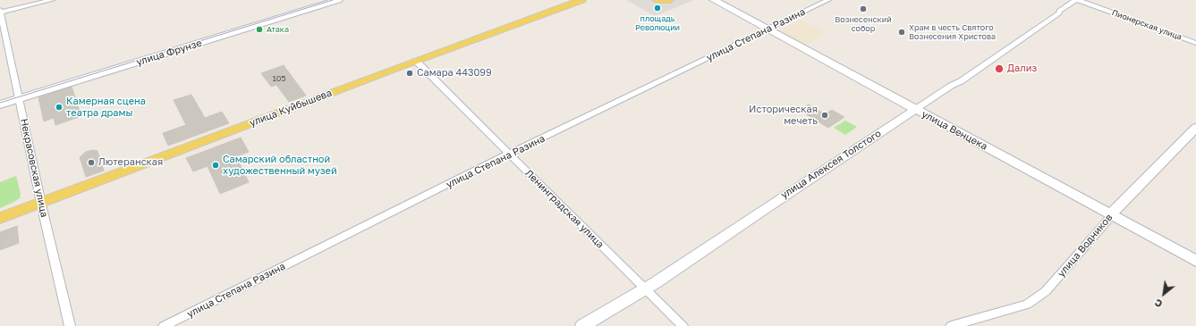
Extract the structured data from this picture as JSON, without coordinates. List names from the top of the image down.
{
  "streets": {
    "main road": ["улица Куйбышева"],
    "street": [
      "Пионерская улица",
      "улица Степана Разина",
      "улица Фрунзе",
      "улица Венцека",
      "улица Алексея Толстого",
      "Некрасовская улица",
      "Ленинградская улица",
      "улица Водников"
    ]
  },
  "crossings": [
    ["Пионерская улица", "улица Алексея Толстого"],
    ["улица Степана Разина", "улица Венцека"],
    ["улица Степана Разина", "Ленинградская улица"],
    ["улица Фрунзе", "Некрасовская улица"],
    ["улица Куйбышева", "Некрасовская улица"],
    ["улица Куйбышева", "Ленинградская улица"],
    ["улица Венцека", "улица Алексея Толстого"],
    ["улица Венцека", "улица Водников"],
    ["улица Алексея Толстого", "Ленинградская улица"]
  ],
  "places": [
    "площадь Революции",
    "Вознесенский собор",
    "Атака",
    "Храм в честь Святого Вознесения Христова",
    "Дализ",
    "Самара 443099",
    "Камерная сцена театра драмы",
    "Историческая мечеть",
    "Лютеранская",
    "Самарский областной художественный музей"
  ],
  "house_numbers": ["105"],
  "north": "bottom left"
}
